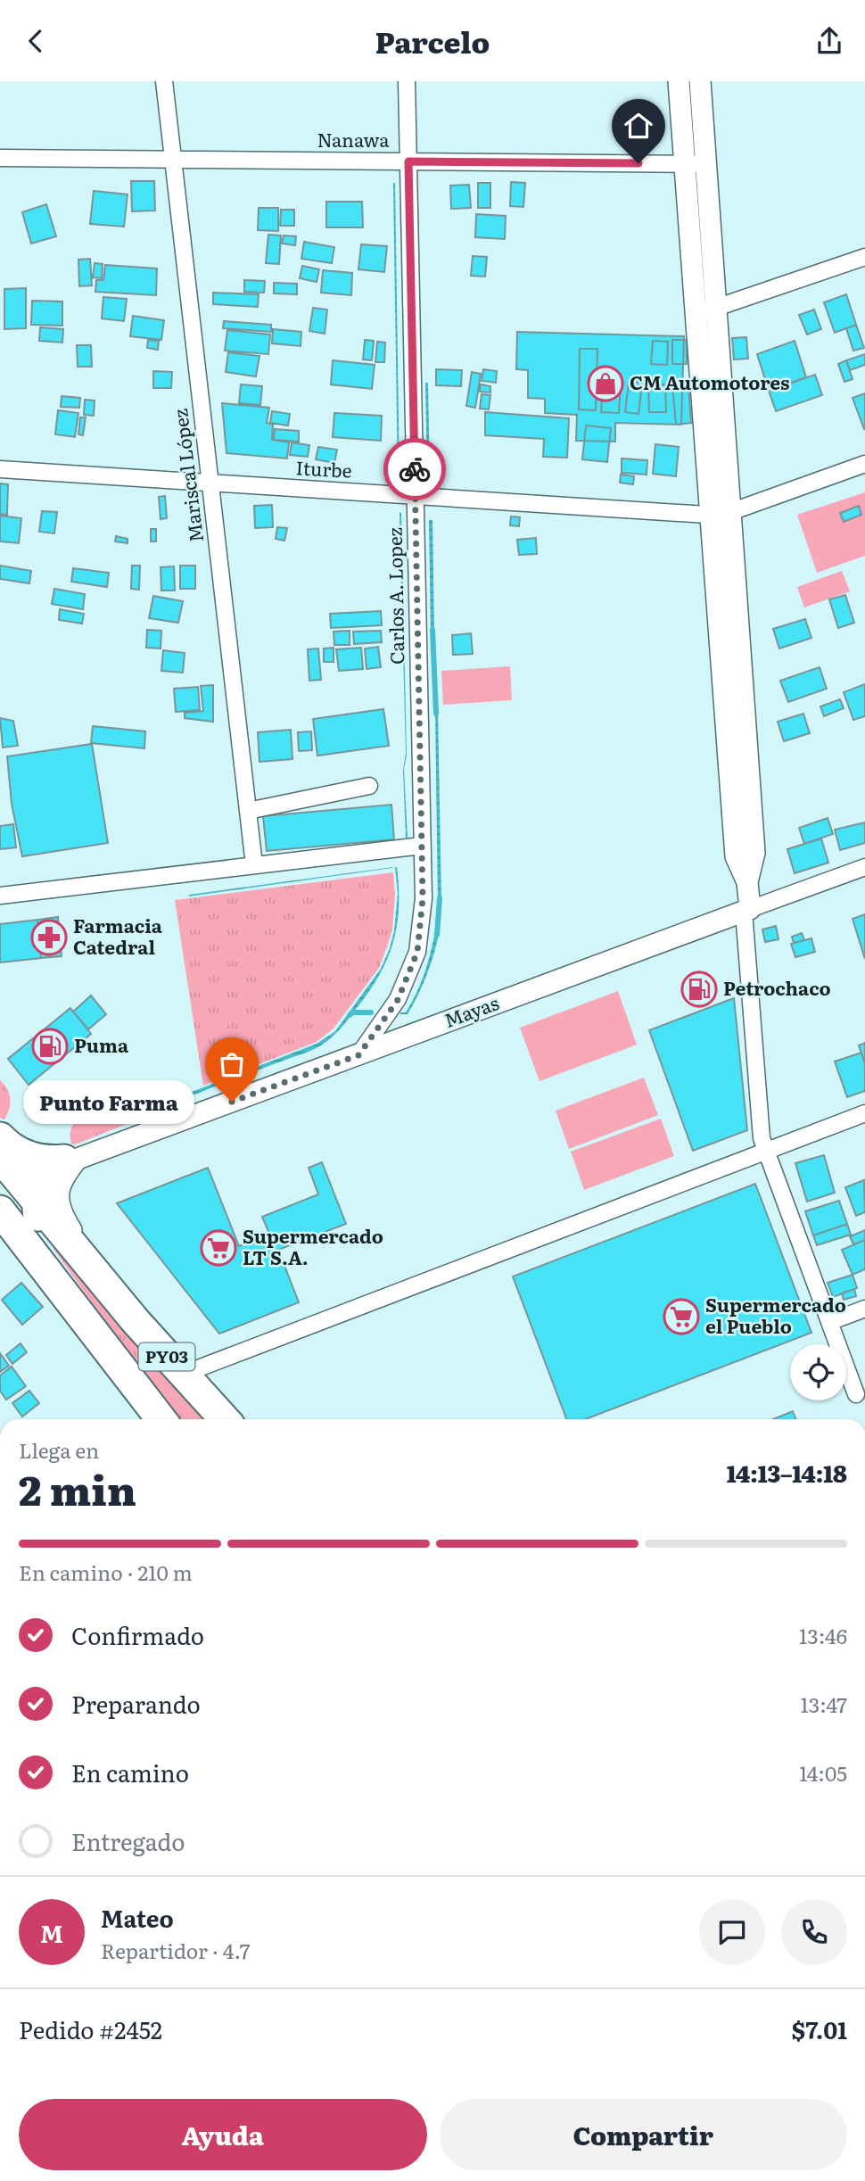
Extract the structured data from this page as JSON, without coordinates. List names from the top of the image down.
{
  "streets": {
    "highway": ["PY03"],
    "street": [
      "Nanawa",
      "Iturbe",
      "Mariscal López",
      "Carlos A. Lopez",
      "Mayas"
    ]
  },
  "crossings": [
    ["Nanawa", "Mariscal López"],
    ["Nanawa", "Carlos A. Lopez"],
    ["Iturbe", "Mariscal López"],
    ["Iturbe", "Carlos A. Lopez"],
    ["Carlos A. Lopez", "Mayas"]
  ],
  "places": {
    "shop": ["CM Automotores"],
    "pharmacy": ["Farmacia Catedral"],
    "fuel station": ["Petrochaco", "Puma"],
    "other": ["Punto Farma"],
    "supermarket": ["Supermercado LT S.A.", "Supermercado el Pueblo"]
  },
  "page": {
    "header": "Parcelo",
    "bubble": "Punto Farma",
    "heading": ["2 min", "Llega en", "14:13–14:18"],
    "panel": [
      "Mateo",
      "Repartidor · 4.7",
      "Pedido #2452",
      "$7.01"
    ],
    "bar": "En camino · 210 m",
    "list": [
      ["Confirmado", "13:46"],
      ["Preparando", "13:47"],
      ["En camino", "14:05"],
      "Entregado"
    ],
    "round": "M",
    "buttons": ["Ayuda", "Compartir"]
  }
}
